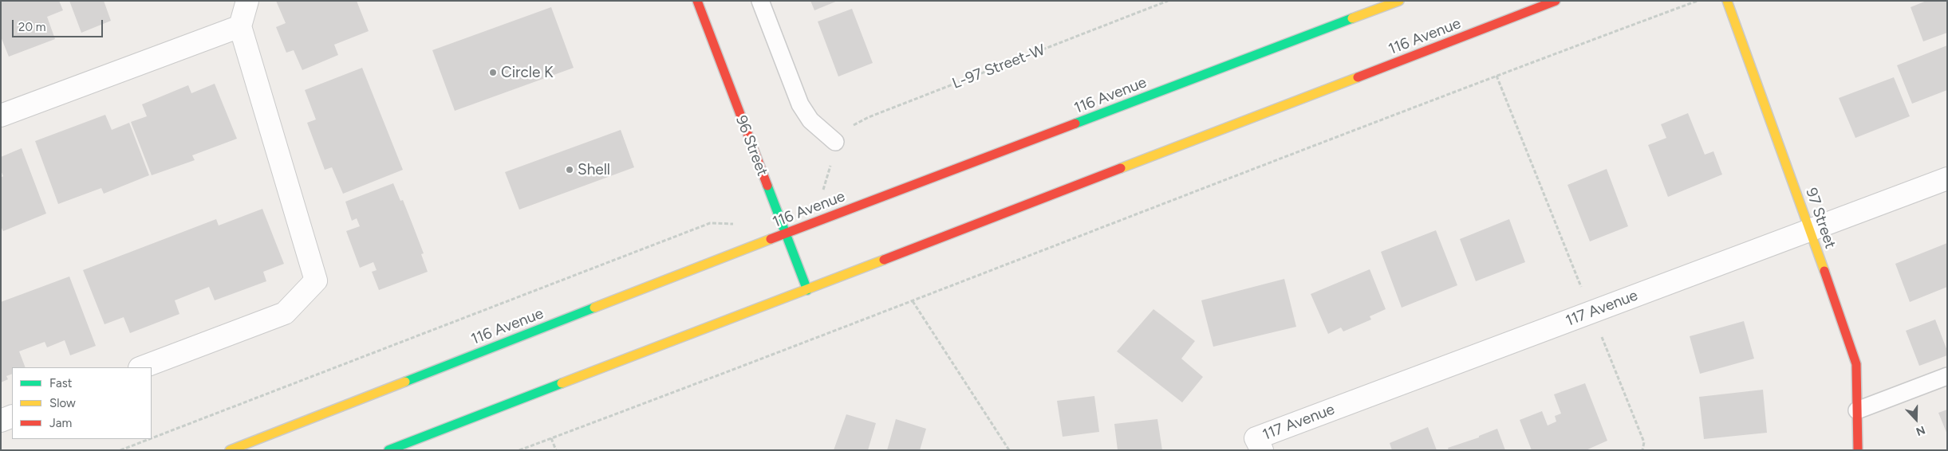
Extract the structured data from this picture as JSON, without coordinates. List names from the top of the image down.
{
  "streets": {
    "main road": ["116 Avenue", "96 Street", "97 Street"],
    "street": ["117 Avenue"],
    "path": ["L-97 Street-W"]
  },
  "crossings": [
    ["116 Avenue", "96 Street"],
    ["97 Street", "117 Avenue"]
  ],
  "places": ["Circle K", "Shell"],
  "legend": ["Fast", "Slow", "Jam"],
  "scale_bar": "20 m",
  "north": "bottom"
}
